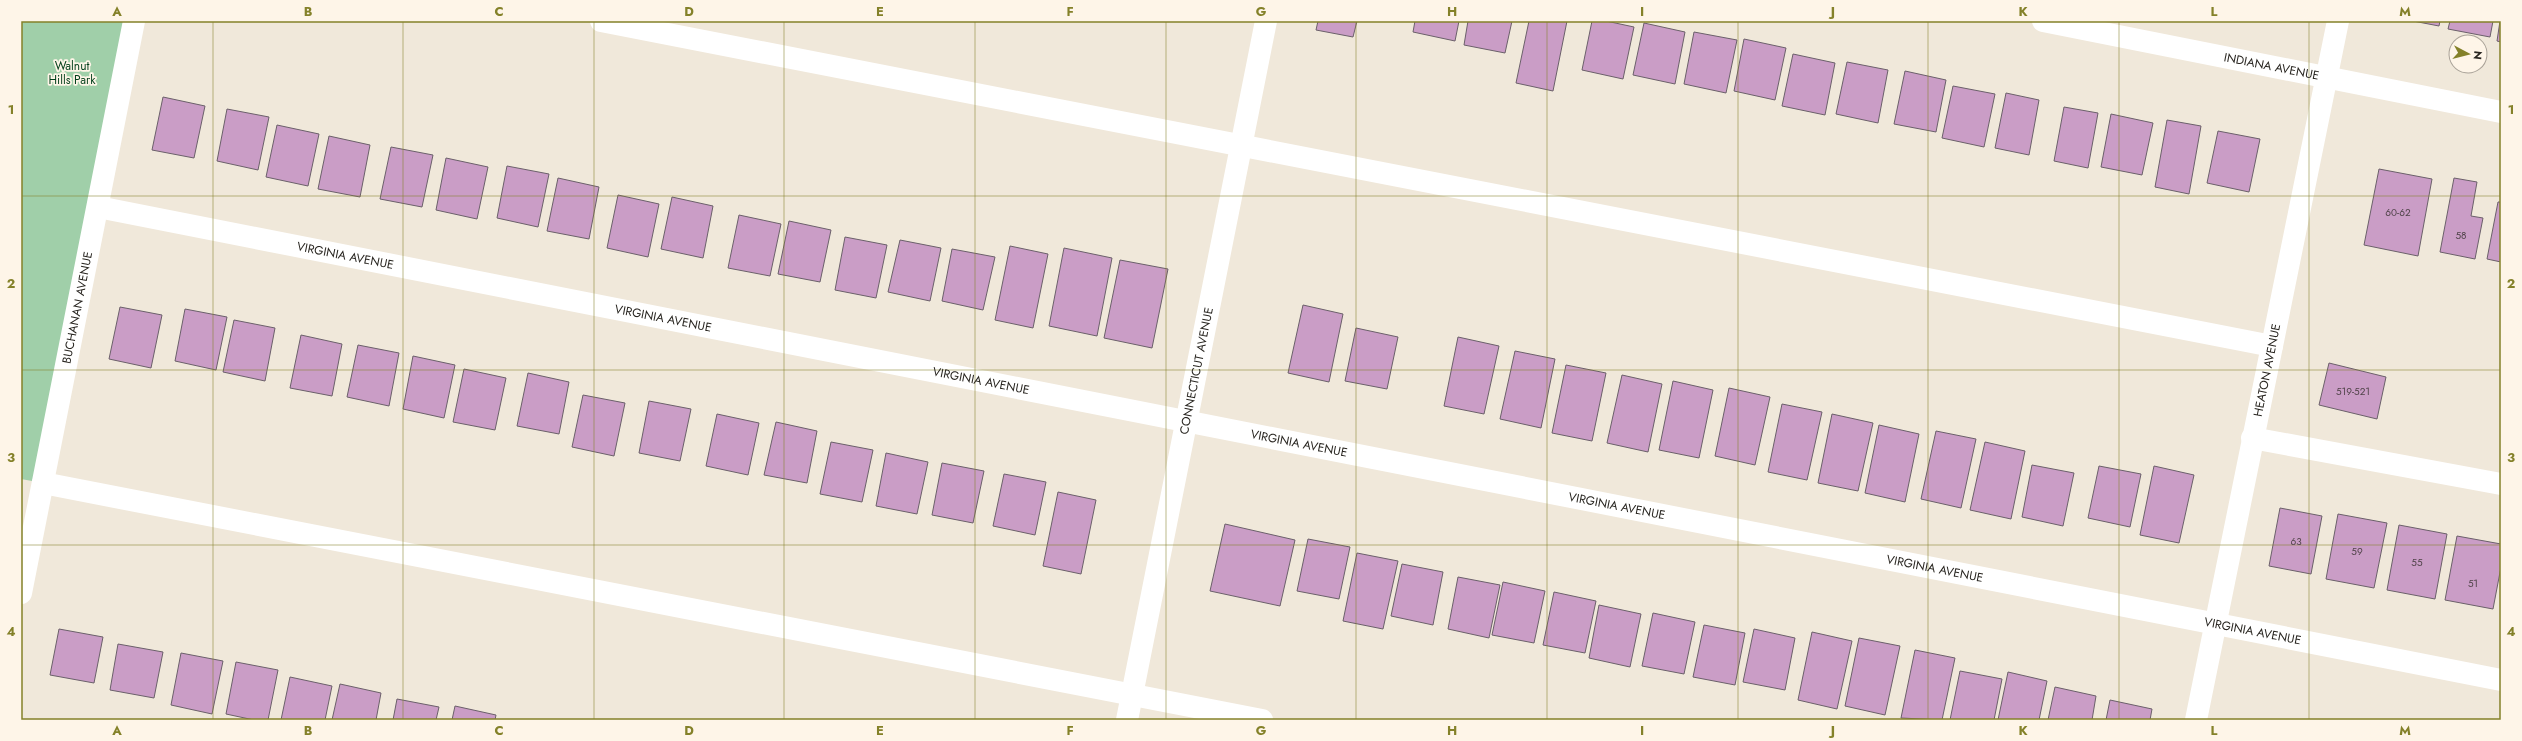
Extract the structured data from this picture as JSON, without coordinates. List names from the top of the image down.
{
  "streets": {
    "street": [
      "INDIANA AVENUE",
      "VIRGINIA AVENUE",
      "BUCHANAN AVENUE",
      "HEATON AVENUE",
      "CONNECTICUT AVENUE"
    ]
  },
  "crossings": [
    ["INDIANA AVENUE", "HEATON AVENUE"],
    ["VIRGINIA AVENUE", "BUCHANAN AVENUE"],
    ["VIRGINIA AVENUE", "HEATON AVENUE"],
    ["VIRGINIA AVENUE", "CONNECTICUT AVENUE"]
  ],
  "parks": ["Walnut Hills Park"],
  "house_numbers": [
    "60-62",
    "58",
    "519-521",
    "63",
    "59",
    "55",
    "51"
  ],
  "north": "right",
  "grid": {
    "columns": [
      "A",
      "B",
      "C",
      "D",
      "E",
      "F",
      "G",
      "H",
      "I",
      "J",
      "K",
      "L",
      "M"
    ],
    "rows": [
      "1",
      "2",
      "3",
      "4"
    ]
  }
}
